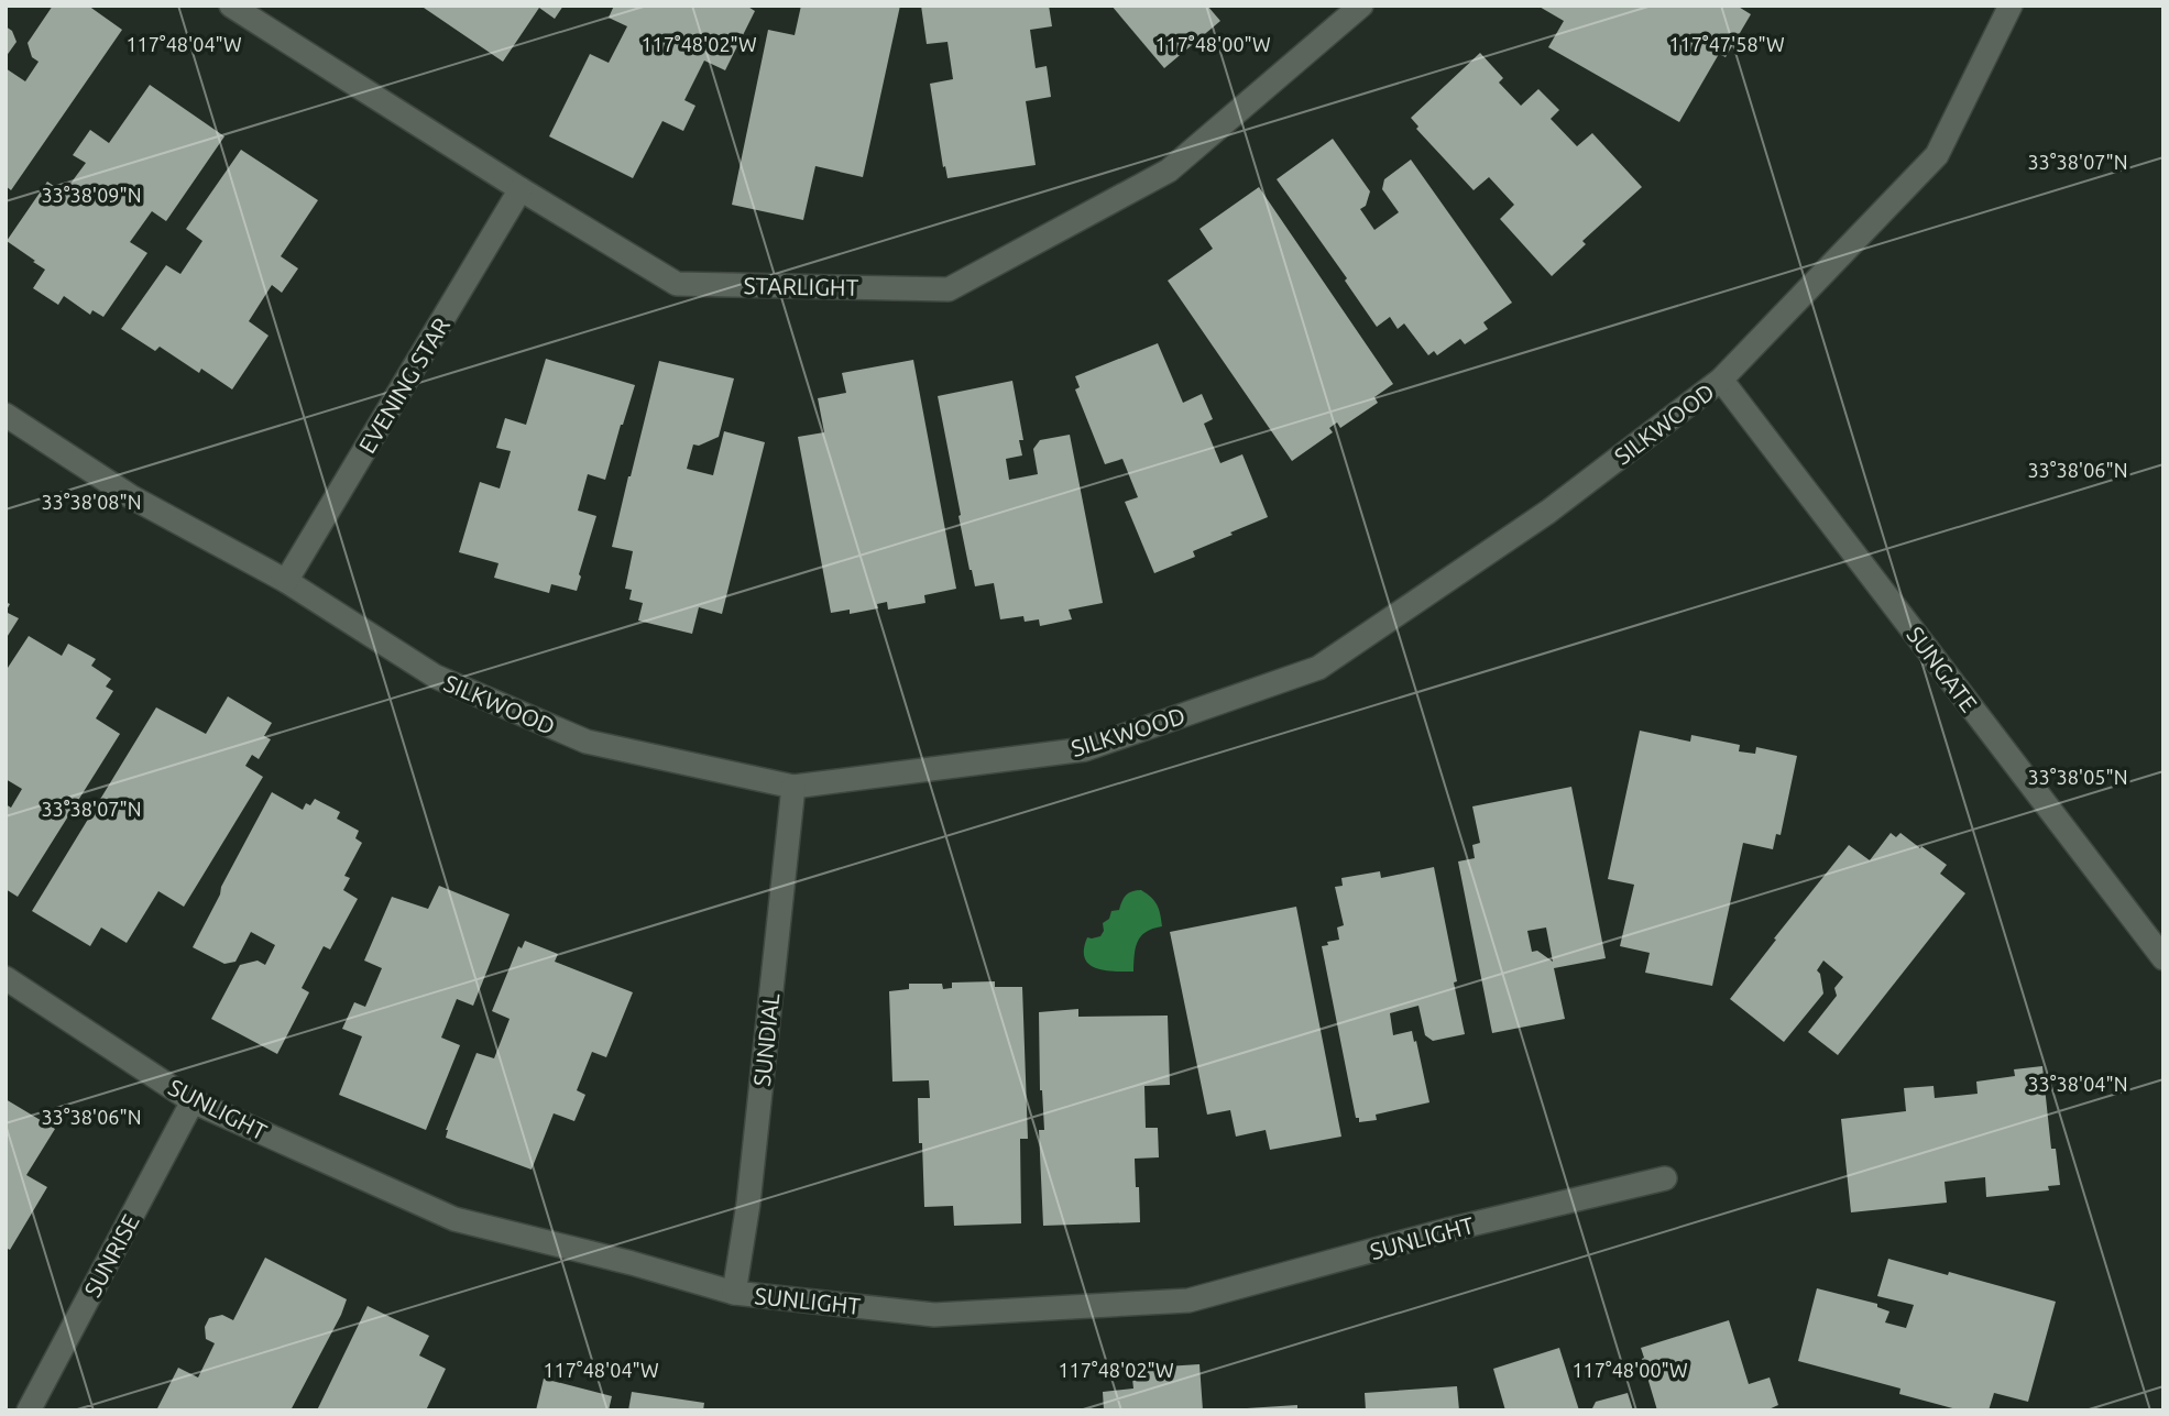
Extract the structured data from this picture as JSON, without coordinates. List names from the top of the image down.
{
  "streets": {
    "street": [
      "STARLIGHT",
      "EVENING STAR",
      "SILKWOOD",
      "SUNGATE",
      "SUNDIAL",
      "SUNLIGHT",
      "SUNRISE"
    ]
  },
  "crossings": [
    ["STARLIGHT", "EVENING STAR"],
    ["EVENING STAR", "SILKWOOD"],
    ["SILKWOOD", "SUNGATE"],
    ["SILKWOOD", "SUNDIAL"],
    ["SUNDIAL", "SUNLIGHT"],
    ["SUNLIGHT", "SUNRISE"]
  ],
  "coordinates": [
    "117°47'58\"W",
    "117°48'04\"W",
    "117°48'02\"W",
    "117°48'00\"W",
    "33°38'07\"N",
    "33°38'09\"N",
    "33°38'06\"N",
    "33°38'08\"N",
    "33°38'05\"N",
    "33°38'04\"N"
  ]
}
